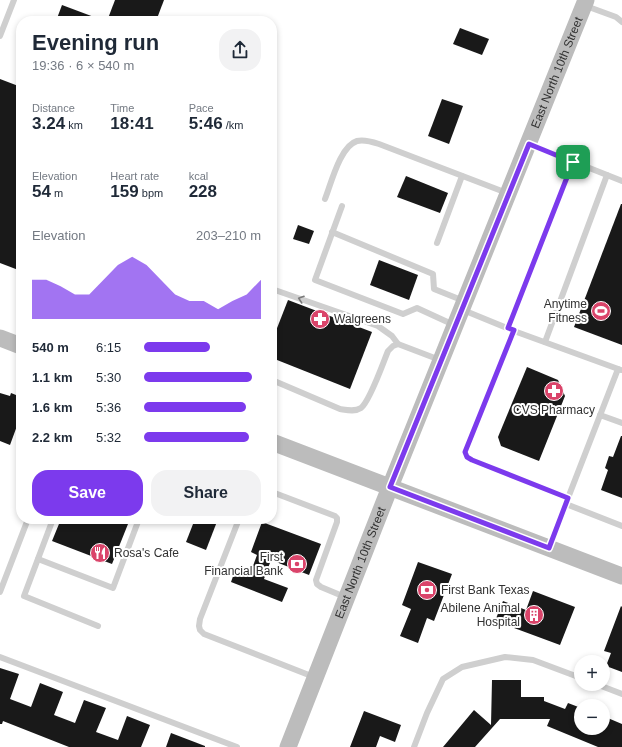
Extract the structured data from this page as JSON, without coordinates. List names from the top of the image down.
{
  "streets": {
    "main road": ["East North 10th Street"]
  },
  "places": {
    "sports": ["Anytime Fitness"],
    "pharmacy": ["Walgreens", "CVS Pharmacy"],
    "restaurant": ["Rosa's Cafe"],
    "bank": ["First Financial Bank", "First Bank Texas"],
    "building": ["Abilene Animal Hospital"]
  },
  "page": {
    "heading": ["Evening run", "19:36 · 6 × 540 m"],
    "stats": [
      ["Distance", "3.24 km"],
      ["Time", "18:41"],
      ["Pace", "5:46 /km"],
      ["Elevation", "54 m"],
      ["Heart rate", "159 bpm"],
      ["kcal", "228"]
    ],
    "chart": ["Elevation", "203–210 m"],
    "list": [
      {
        "name": "540 m",
        "note": "6:15"
      },
      {
        "name": "1.1 km",
        "note": "5:30"
      },
      {
        "name": "1.6 km",
        "note": "5:36"
      },
      {
        "name": "2.2 km",
        "note": "5:32"
      }
    ],
    "buttons": ["Save", "Share"],
    "map_buttons": ["+", "−"]
  }
}
